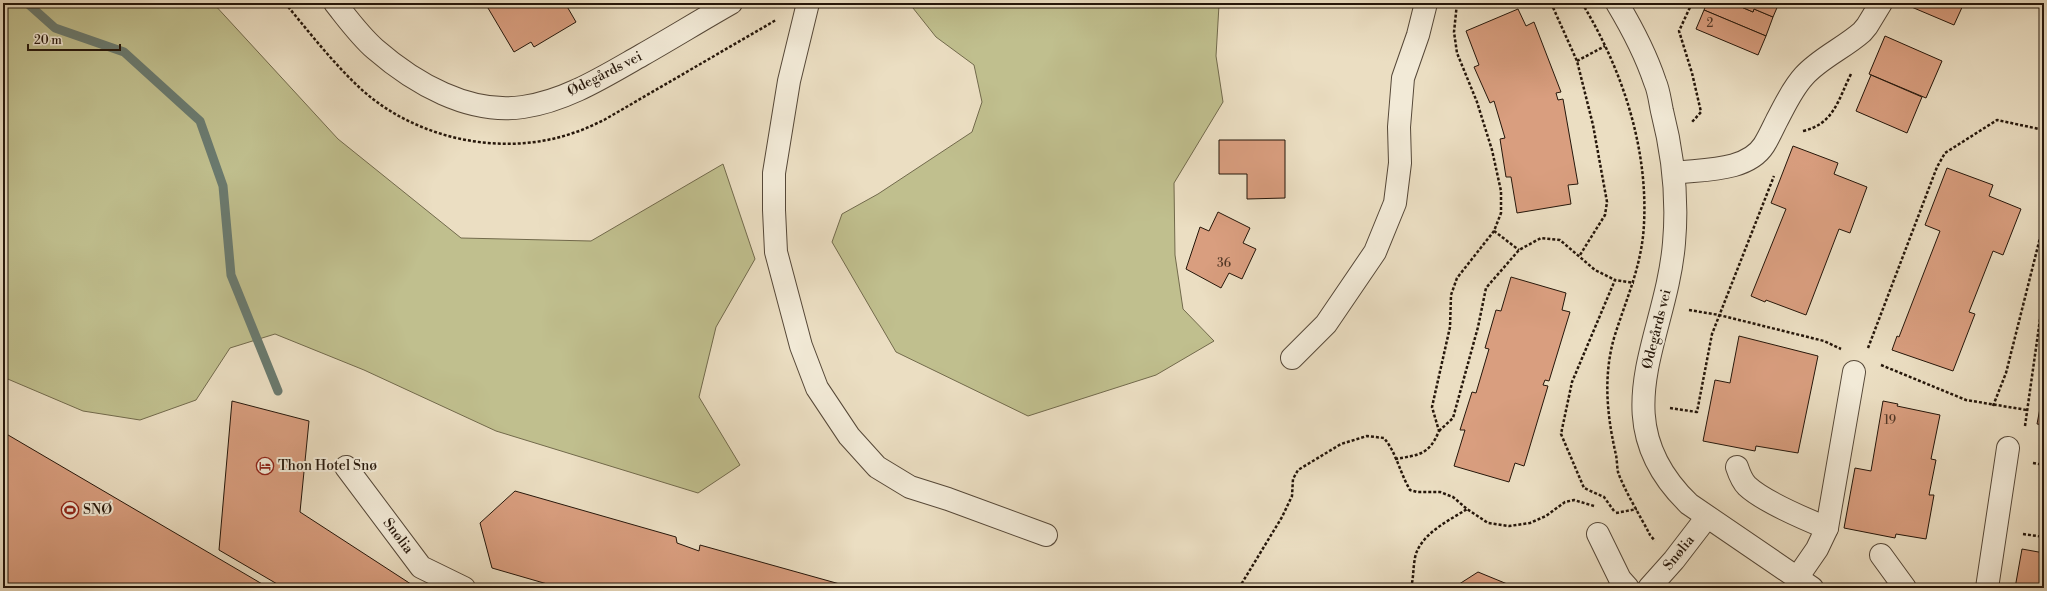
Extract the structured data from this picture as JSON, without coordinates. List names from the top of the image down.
{
  "streets": {
    "street": ["Ødegårds vei", "Snølia"]
  },
  "crossings": [
    ["Ødegårds vei", "Snølia"]
  ],
  "places": {
    "hotel": ["Thon Hotel Snø"],
    "sports": ["SNØ"]
  },
  "house_numbers": ["2", "36", "19"],
  "scale_bar": "20 m"
}
